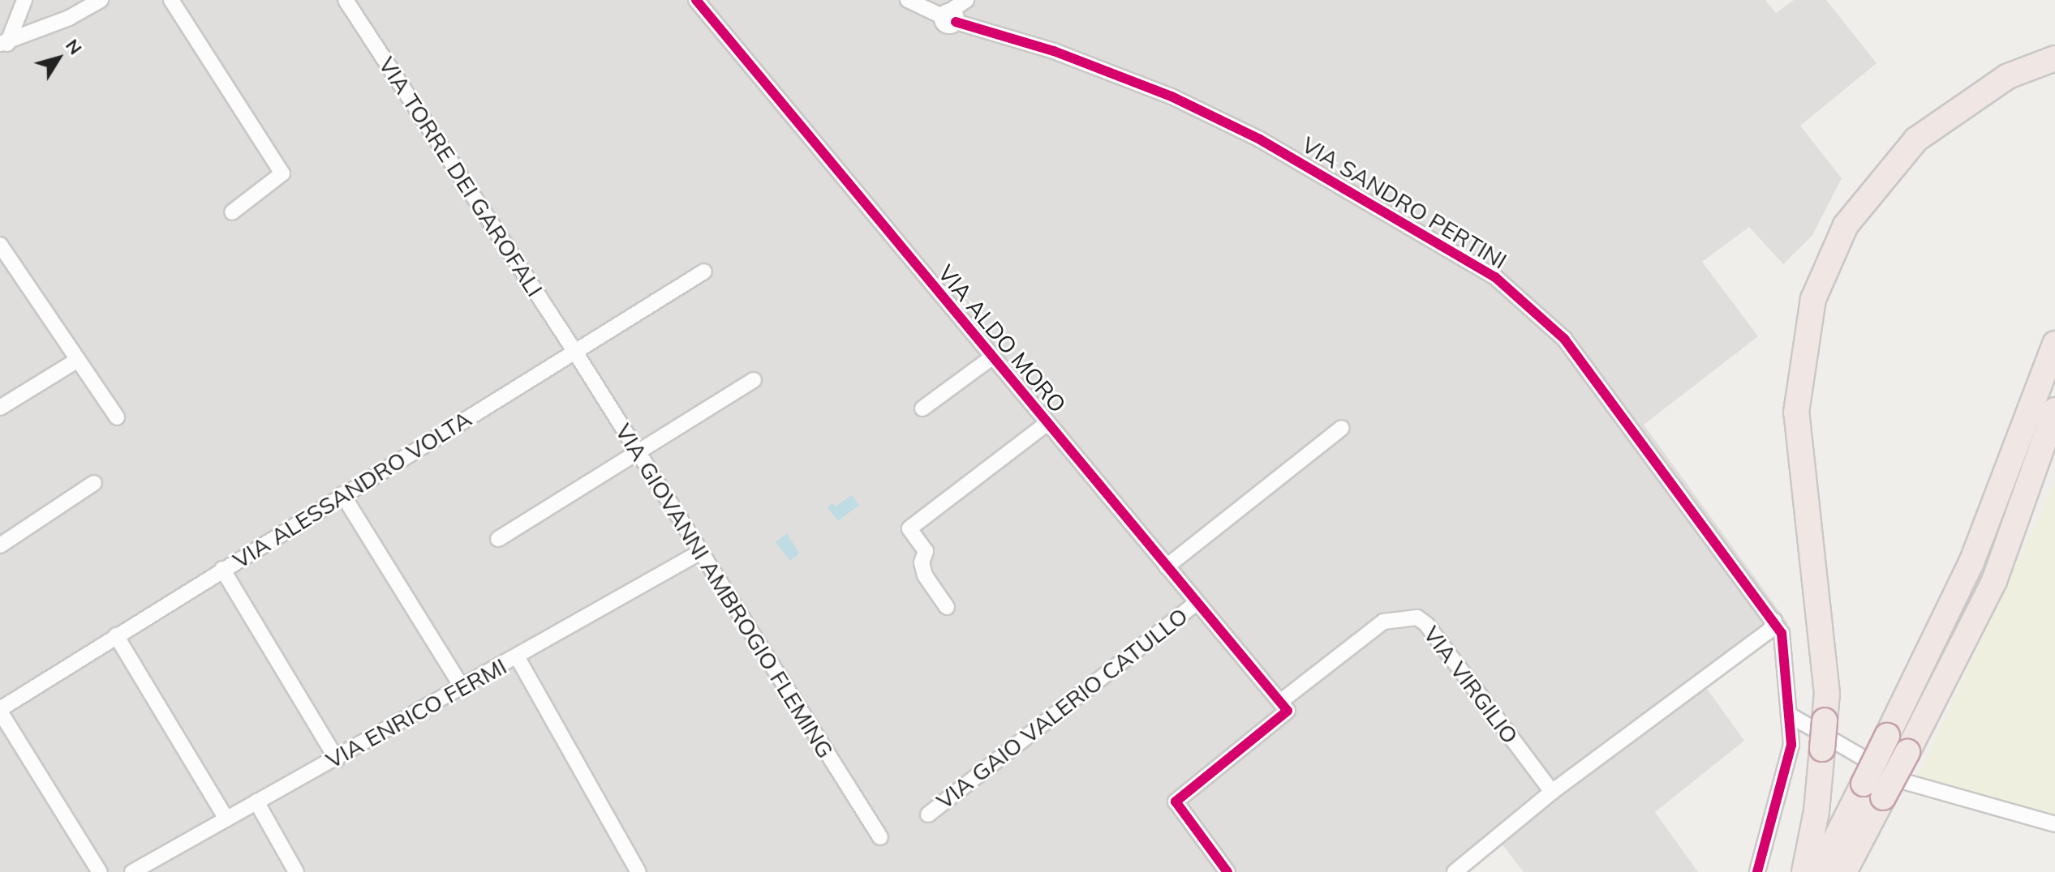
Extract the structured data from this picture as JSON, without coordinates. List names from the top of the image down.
{
  "streets": {
    "street": [
      "VIA TORRE DEI GAROFALI",
      "VIA SANDRO PERTINI",
      "VIA ALDO MORO",
      "VIA ALESSANDRO VOLTA",
      "VIA GIOVANNI AMBROGIO FLEMING",
      "VIA VIRGILIO",
      "VIA GAIO VALERIO CATULLO",
      "VIA ENRICO FERMI"
    ]
  },
  "crossings": [
    ["VIA TORRE DEI GAROFALI", "VIA ALESSANDRO VOLTA"],
    ["VIA TORRE DEI GAROFALI", "VIA GIOVANNI AMBROGIO FLEMING"],
    ["VIA ALDO MORO", "VIA VIRGILIO"],
    ["VIA ALDO MORO", "VIA GAIO VALERIO CATULLO"],
    ["VIA ALESSANDRO VOLTA", "VIA GIOVANNI AMBROGIO FLEMING"],
    ["VIA GIOVANNI AMBROGIO FLEMING", "VIA ENRICO FERMI"]
  ],
  "north": "top right"
}
